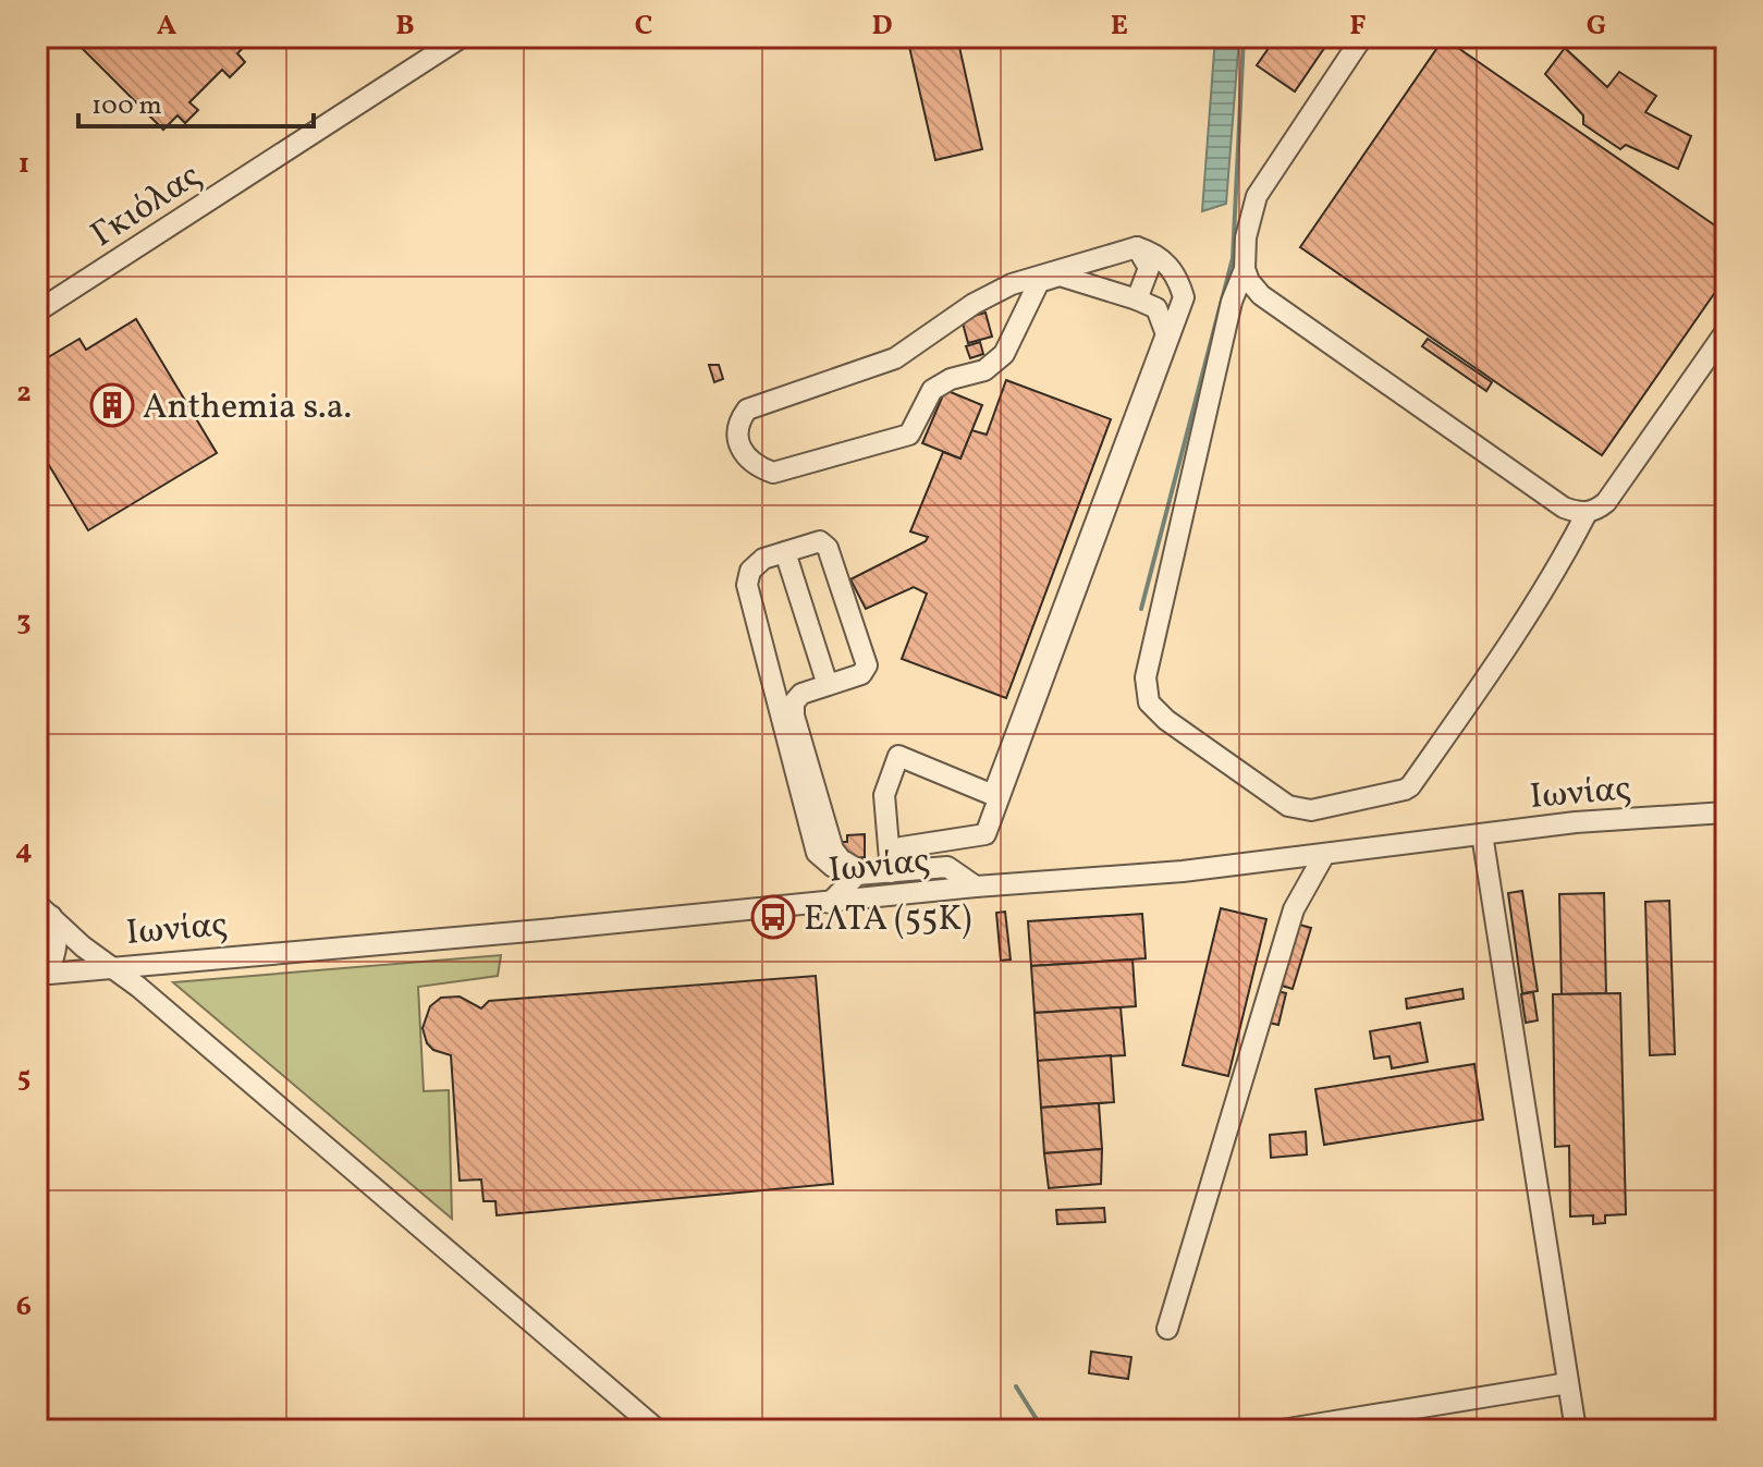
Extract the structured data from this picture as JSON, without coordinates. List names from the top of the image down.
{
  "streets": {
    "street": ["Γκιόλας", "Ιωνίας"]
  },
  "places": {
    "building": ["Anthemia s.a."],
    "bus stop": ["ΕΛΤΑ (55Κ)"]
  },
  "scale_bar": "100 m",
  "grid": {
    "columns": [
      "A",
      "B",
      "C",
      "D",
      "E",
      "F",
      "G"
    ],
    "rows": [
      "1",
      "2",
      "3",
      "4",
      "5",
      "6"
    ]
  }
}
